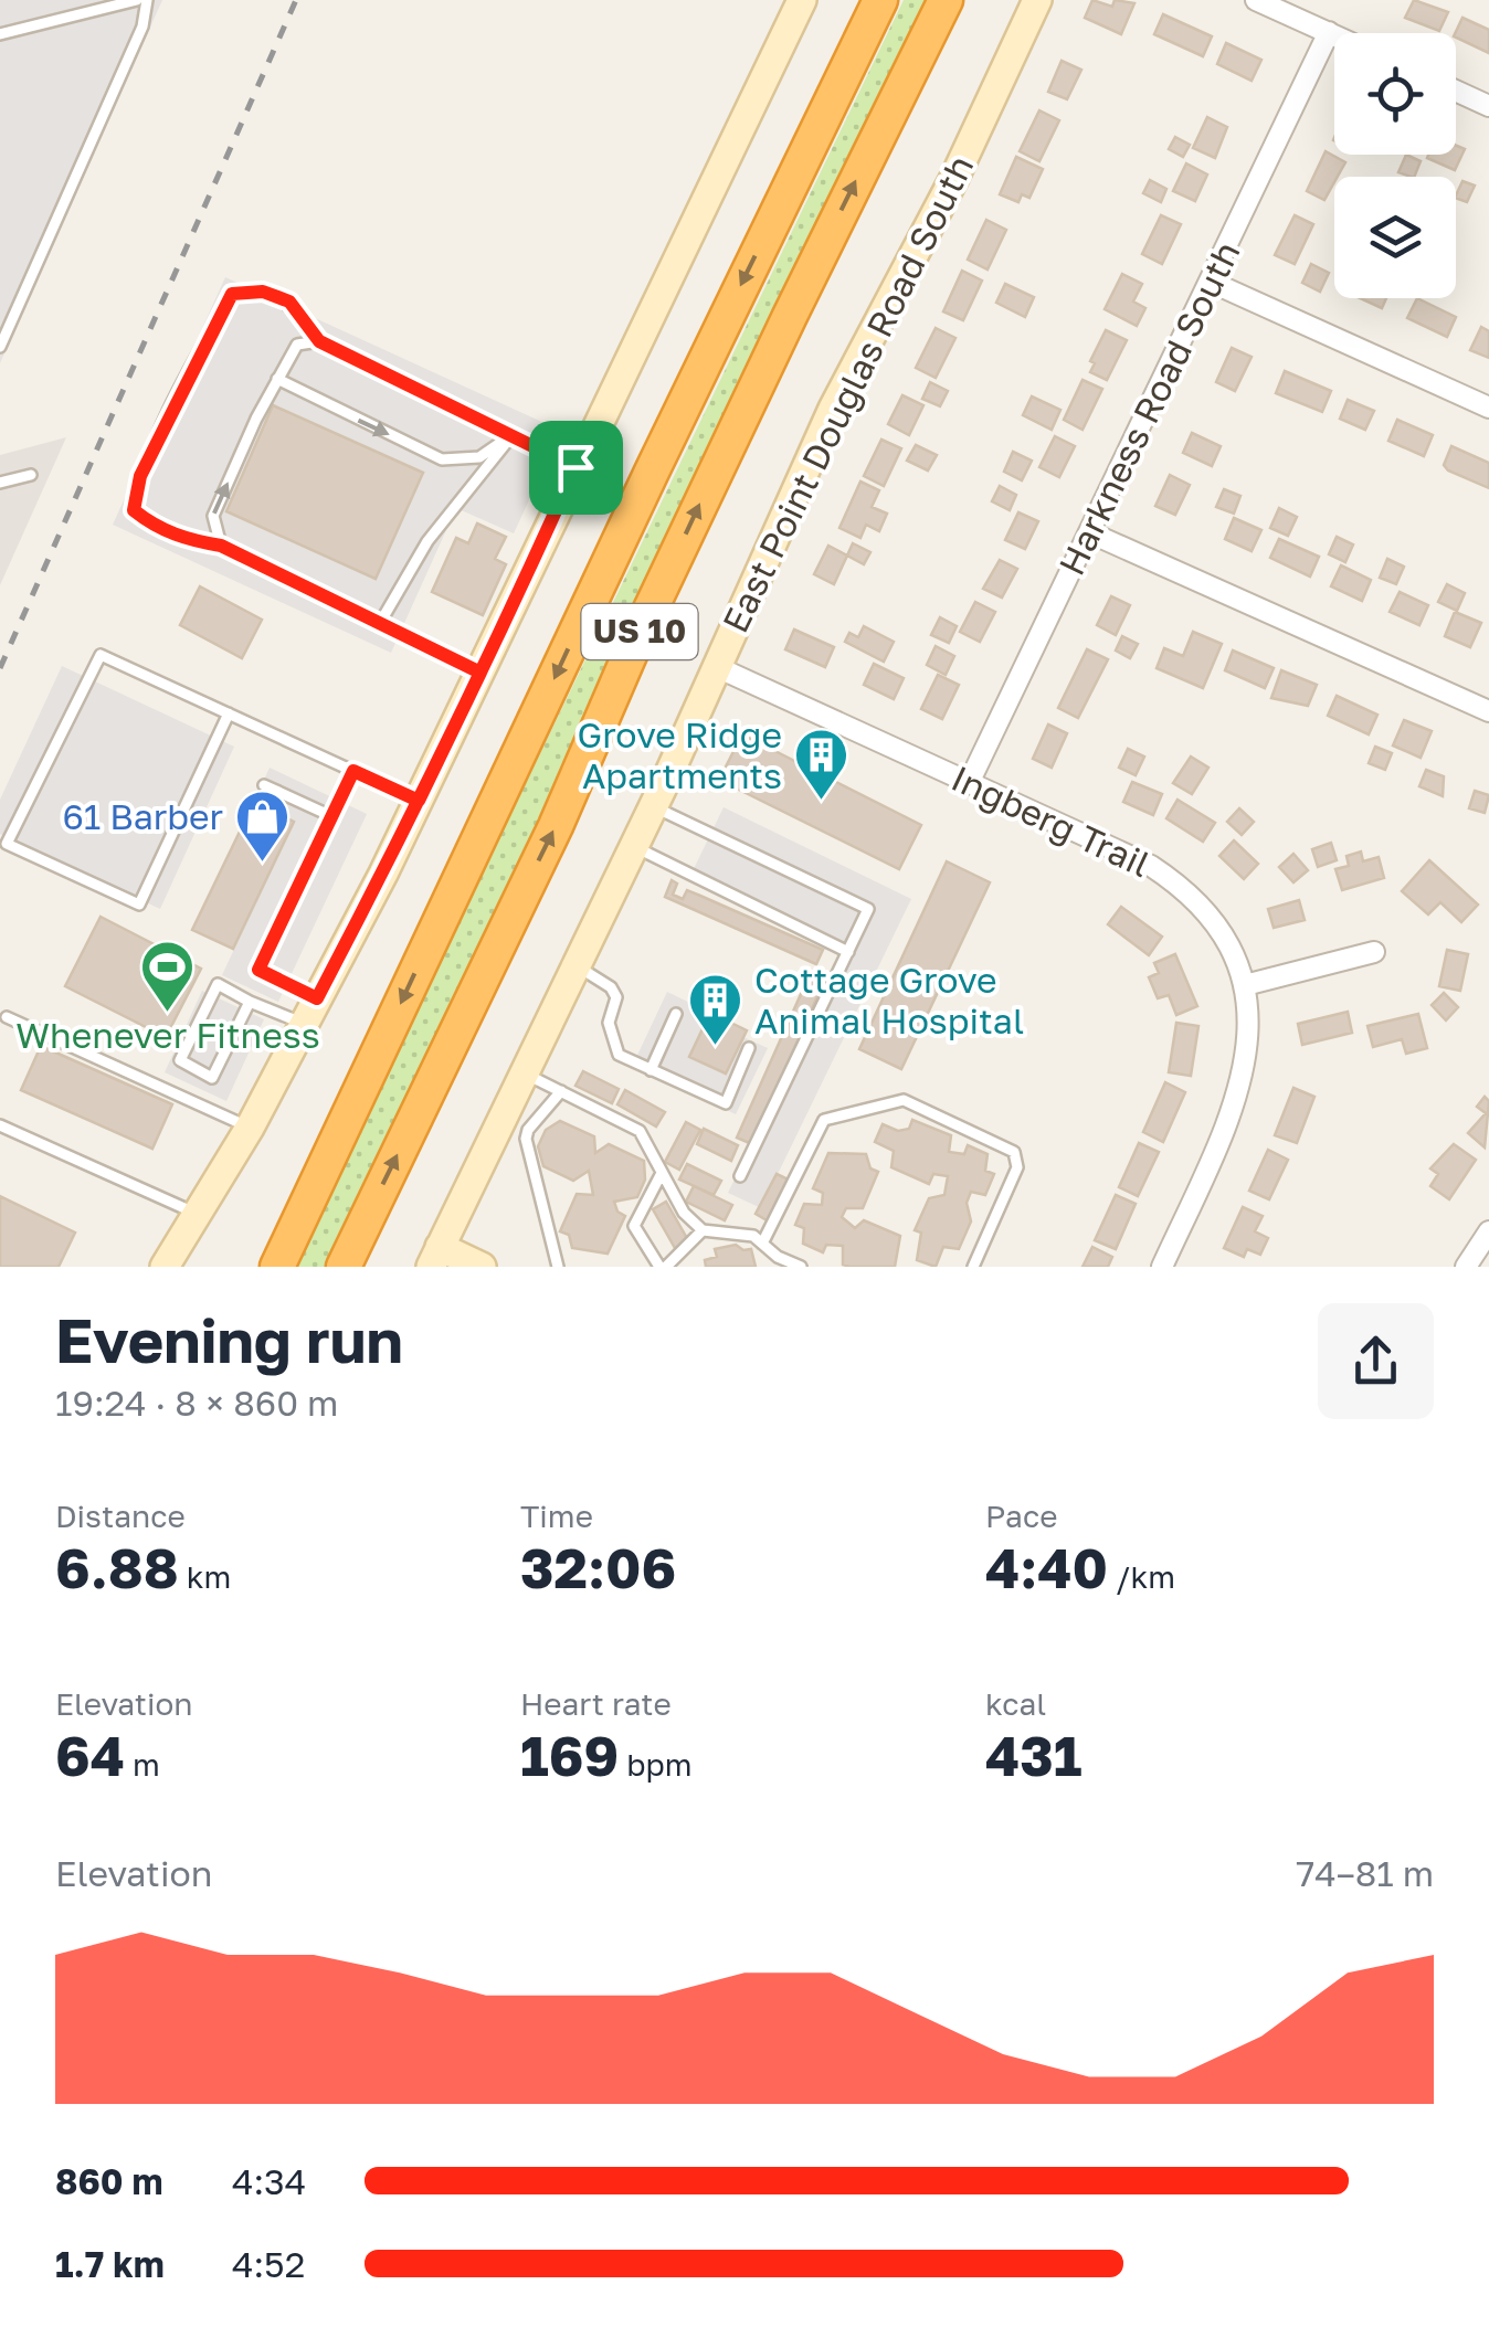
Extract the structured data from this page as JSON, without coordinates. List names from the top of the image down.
{
  "streets": {
    "highway": ["US 10"],
    "street": ["East Point Douglas Road South", "Harkness Road South", "Ingberg Trail"]
  },
  "crossings": [
    ["East Point Douglas Road South", "Ingberg Trail"],
    ["Harkness Road South", "Ingberg Trail"]
  ],
  "places": {
    "building": ["Grove Ridge Apartments", "Cottage Grove Animal Hospital"],
    "shop": ["61 Barber"],
    "sports": ["Whenever Fitness"]
  },
  "page": {
    "heading": ["Evening run", "19:24 · 8 × 860 m"],
    "stats": [
      ["Distance", "6.88 km"],
      ["Time", "32:06"],
      ["Pace", "4:40 /km"],
      ["Elevation", "64 m"],
      ["Heart rate", "169 bpm"],
      ["kcal", "431"]
    ],
    "chart": ["Elevation", "74–81 m"],
    "list": [
      {
        "name": "860 m",
        "note": "4:34"
      },
      {
        "name": "1.7 km",
        "note": "4:52"
      }
    ]
  }
}
